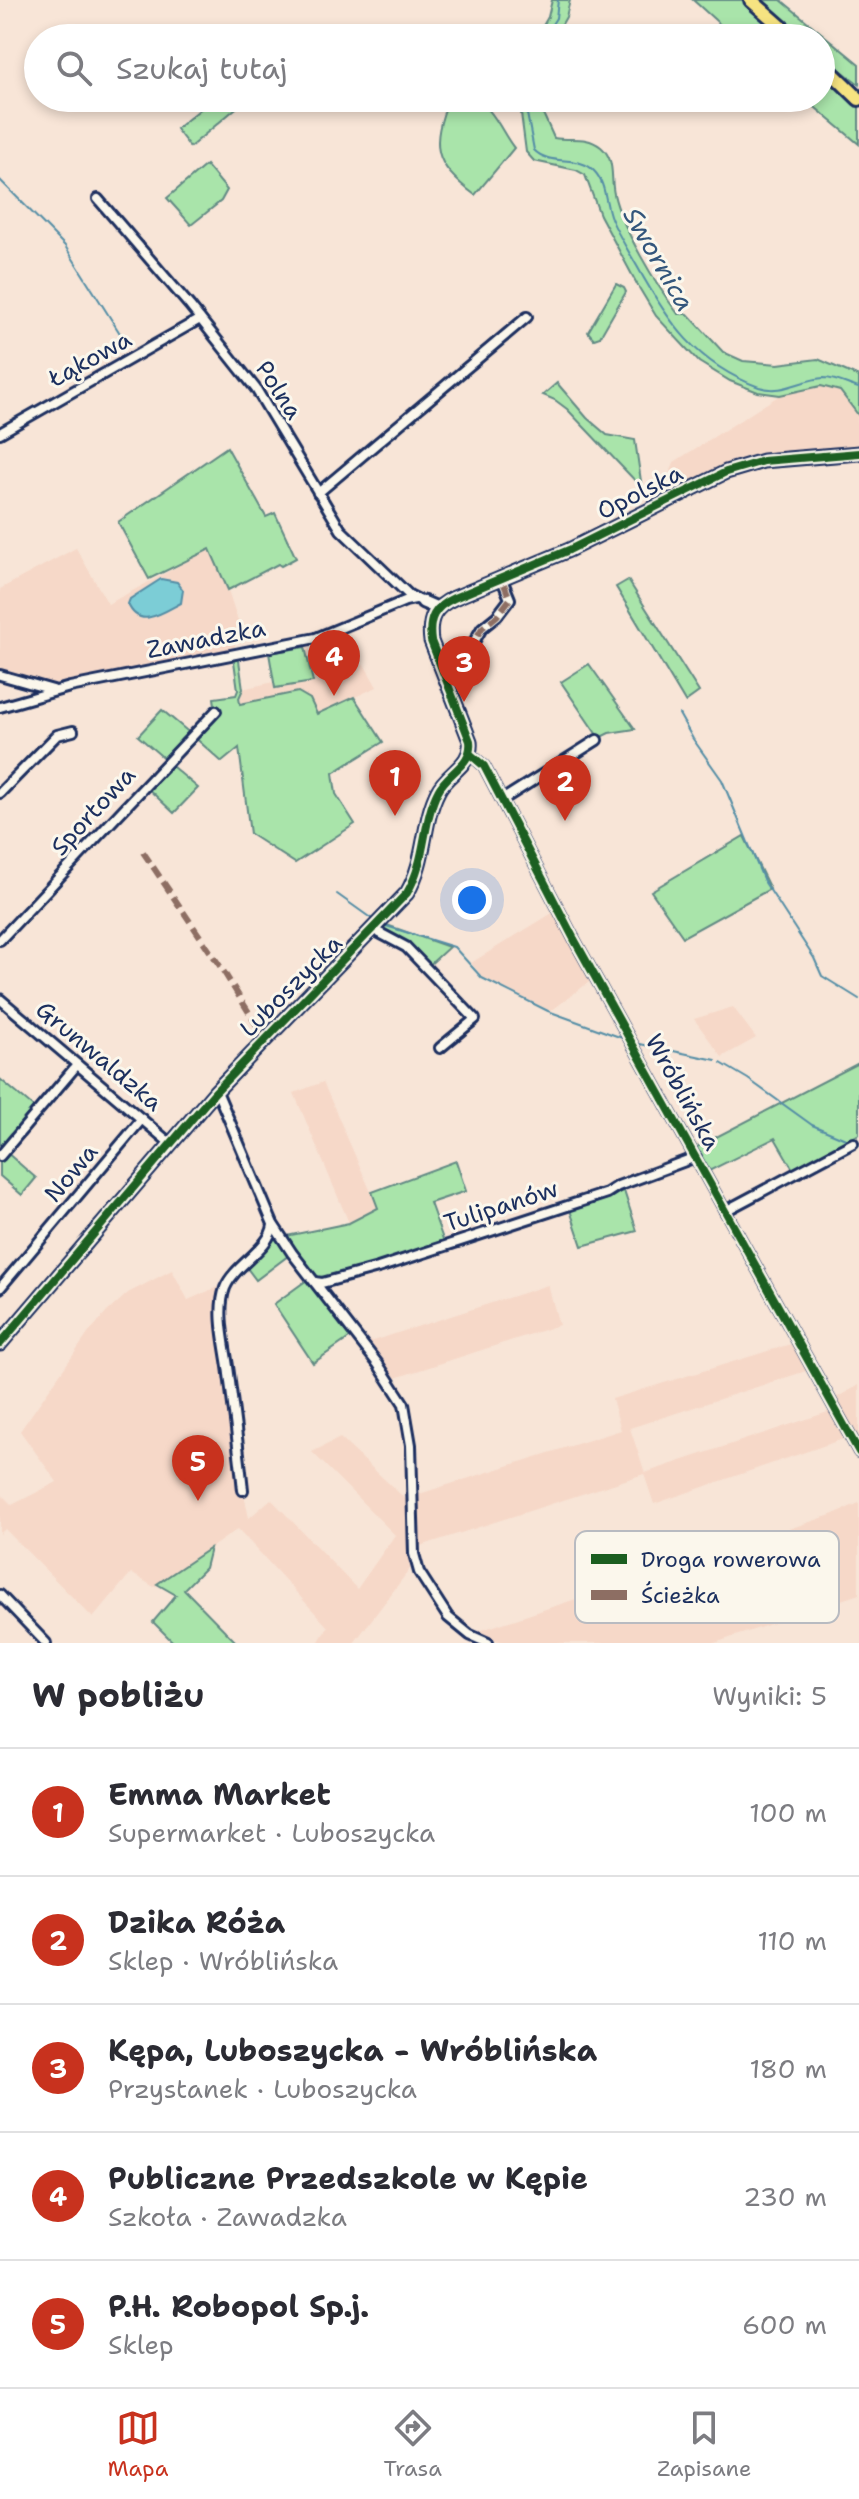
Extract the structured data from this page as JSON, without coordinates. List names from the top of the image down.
{
  "streets": {
    "street": [
      "Łąkowa",
      "Polna",
      "Opolska",
      "Zawadzka",
      "Sportowa",
      "Luboszycka",
      "Grunwaldzka",
      "Wróblińska",
      "Nowa",
      "Tulipanów"
    ]
  },
  "crossings": [
    ["Łąkowa", "Polna"],
    ["Polna", "Zawadzka"],
    ["Luboszycka", "Grunwaldzka"],
    ["Luboszycka", "Wróblińska"],
    ["Grunwaldzka", "Nowa"],
    ["Wróblińska", "Tulipanów"]
  ],
  "water": ["Swornica"],
  "legend": ["Droga rowerowa", "Ścieżka"],
  "page": {
    "search": "Szukaj tutaj",
    "pins": [
      "4",
      "3",
      "1",
      "2",
      "5"
    ],
    "heading": ["W pobliżu", "Wyniki: 5"],
    "list": [
      {
        "mark": "1",
        "name": "Emma Market",
        "note": "Supermarket · Luboszycka",
        "value": "100 m"
      },
      {
        "mark": "2",
        "name": "Dzika Róża",
        "note": "Sklep · Wróblińska",
        "value": "110 m"
      },
      {
        "mark": "3",
        "name": "Kępa, Luboszycka - Wróblińska",
        "note": "Przystanek · Luboszycka",
        "value": "180 m"
      },
      {
        "mark": "4",
        "name": "Publiczne Przedszkole w Kępie",
        "note": "Szkoła · Zawadzka",
        "value": "230 m"
      },
      {
        "mark": "5",
        "name": "P.H. Robopol Sp.j.",
        "note": "Sklep",
        "value": "600 m"
      }
    ],
    "nav": ["Mapa", "Trasa", "Zapisane"]
  }
}
